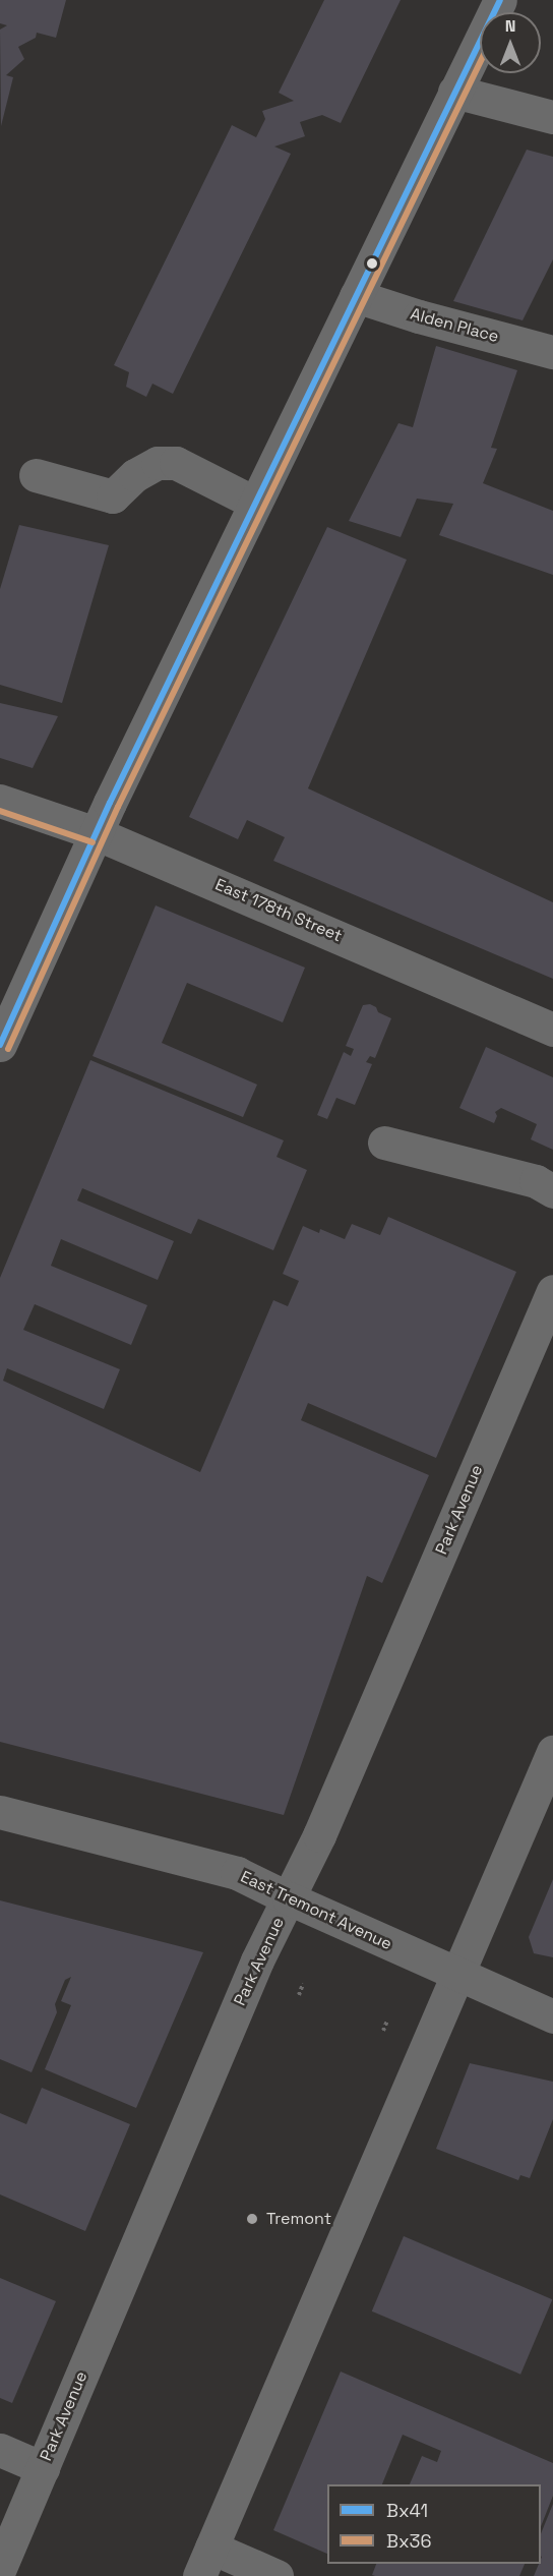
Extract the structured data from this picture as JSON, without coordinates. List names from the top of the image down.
{
  "streets": {
    "street": [
      "Alden Place",
      "East 178th Street",
      "Park Avenue",
      "East Tremont Avenue"
    ]
  },
  "crossings": [
    ["Park Avenue", "East Tremont Avenue"]
  ],
  "places": ["Tremont"],
  "lines": ["transit line Bx41", "transit line Bx36"],
  "legend": ["Bx41", "Bx36"],
  "north": "top"
}
